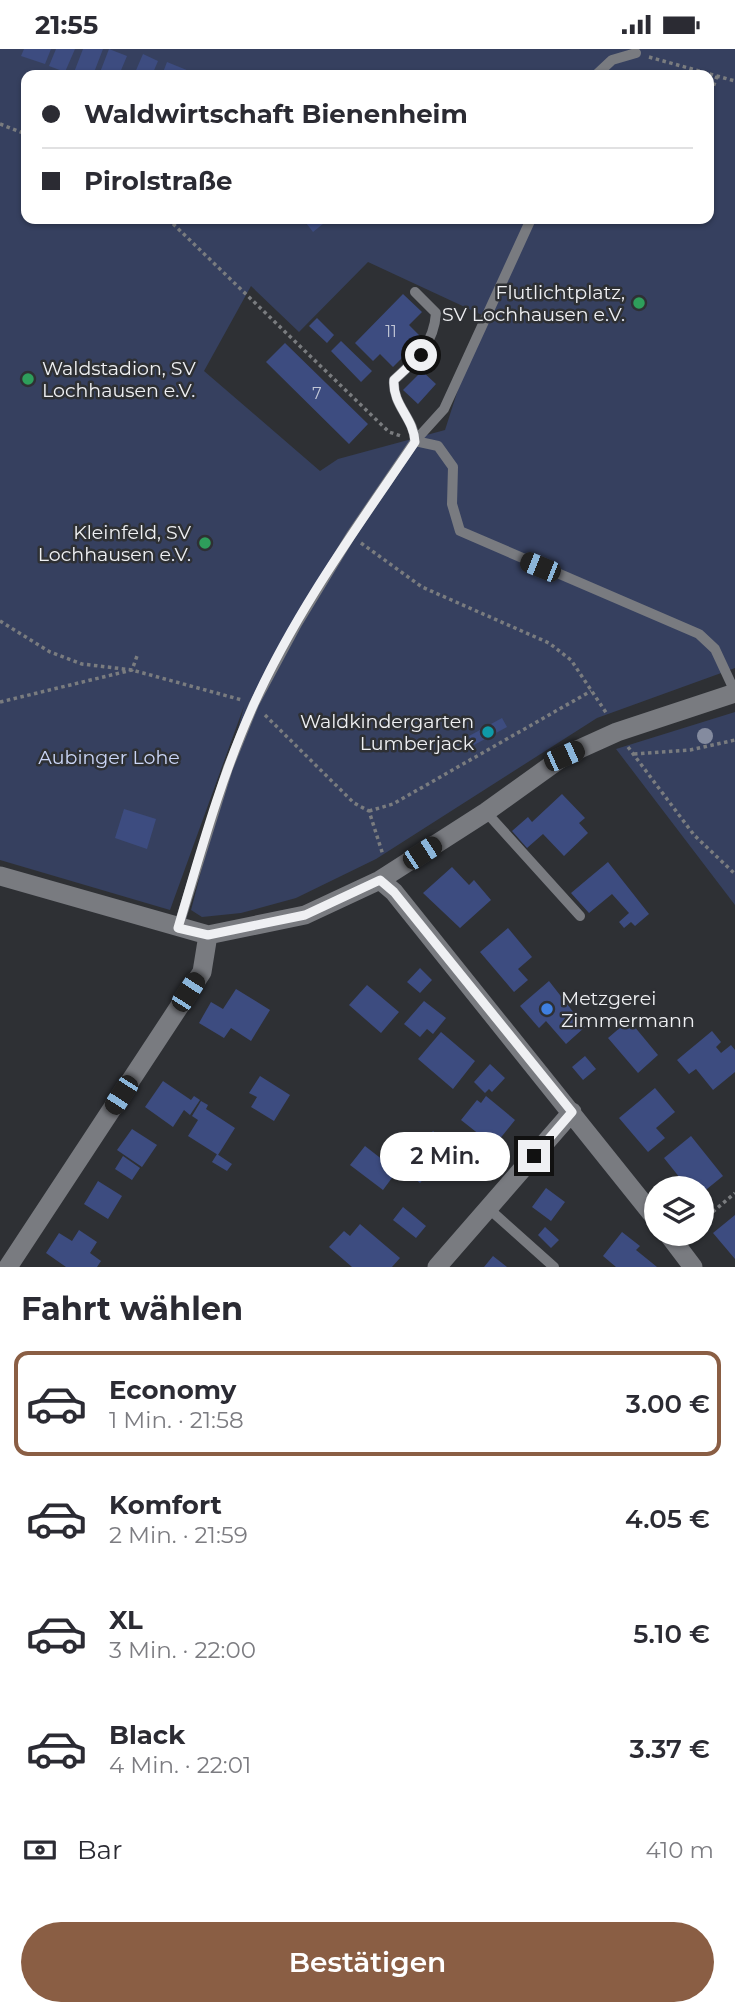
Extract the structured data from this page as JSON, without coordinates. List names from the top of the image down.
{
  "parks": ["Aubinger Lohe"],
  "places": [
    "Flutlichtplatz, SV Lochhausen e.V.",
    "Waldstadion, SV Lochhausen e.V.",
    "Kleinfeld, SV Lochhausen e.V.",
    "Waldkindergarten Lumberjack",
    "Metzgerei Zimmermann"
  ],
  "house_numbers": ["11", "7"],
  "page": {
    "status": "21:55",
    "banner": ["Waldwirtschaft Bienenheim", "Pirolstraße"],
    "bubble": "2 Min.",
    "heading": "Fahrt wählen",
    "list": [
      {
        "name": "Economy",
        "note": "1 Min. · 21:58",
        "value": "3.00 €"
      },
      {
        "name": "Komfort",
        "note": "2 Min. · 21:59",
        "value": "4.05 €"
      },
      {
        "name": "XL",
        "note": "3 Min. · 22:00",
        "value": "5.10 €"
      },
      {
        "name": "Black",
        "note": "4 Min. · 22:01",
        "value": "3.37 €"
      }
    ],
    "pay": ["Bar", "410 m"],
    "buttons": "Bestätigen"
  }
}
